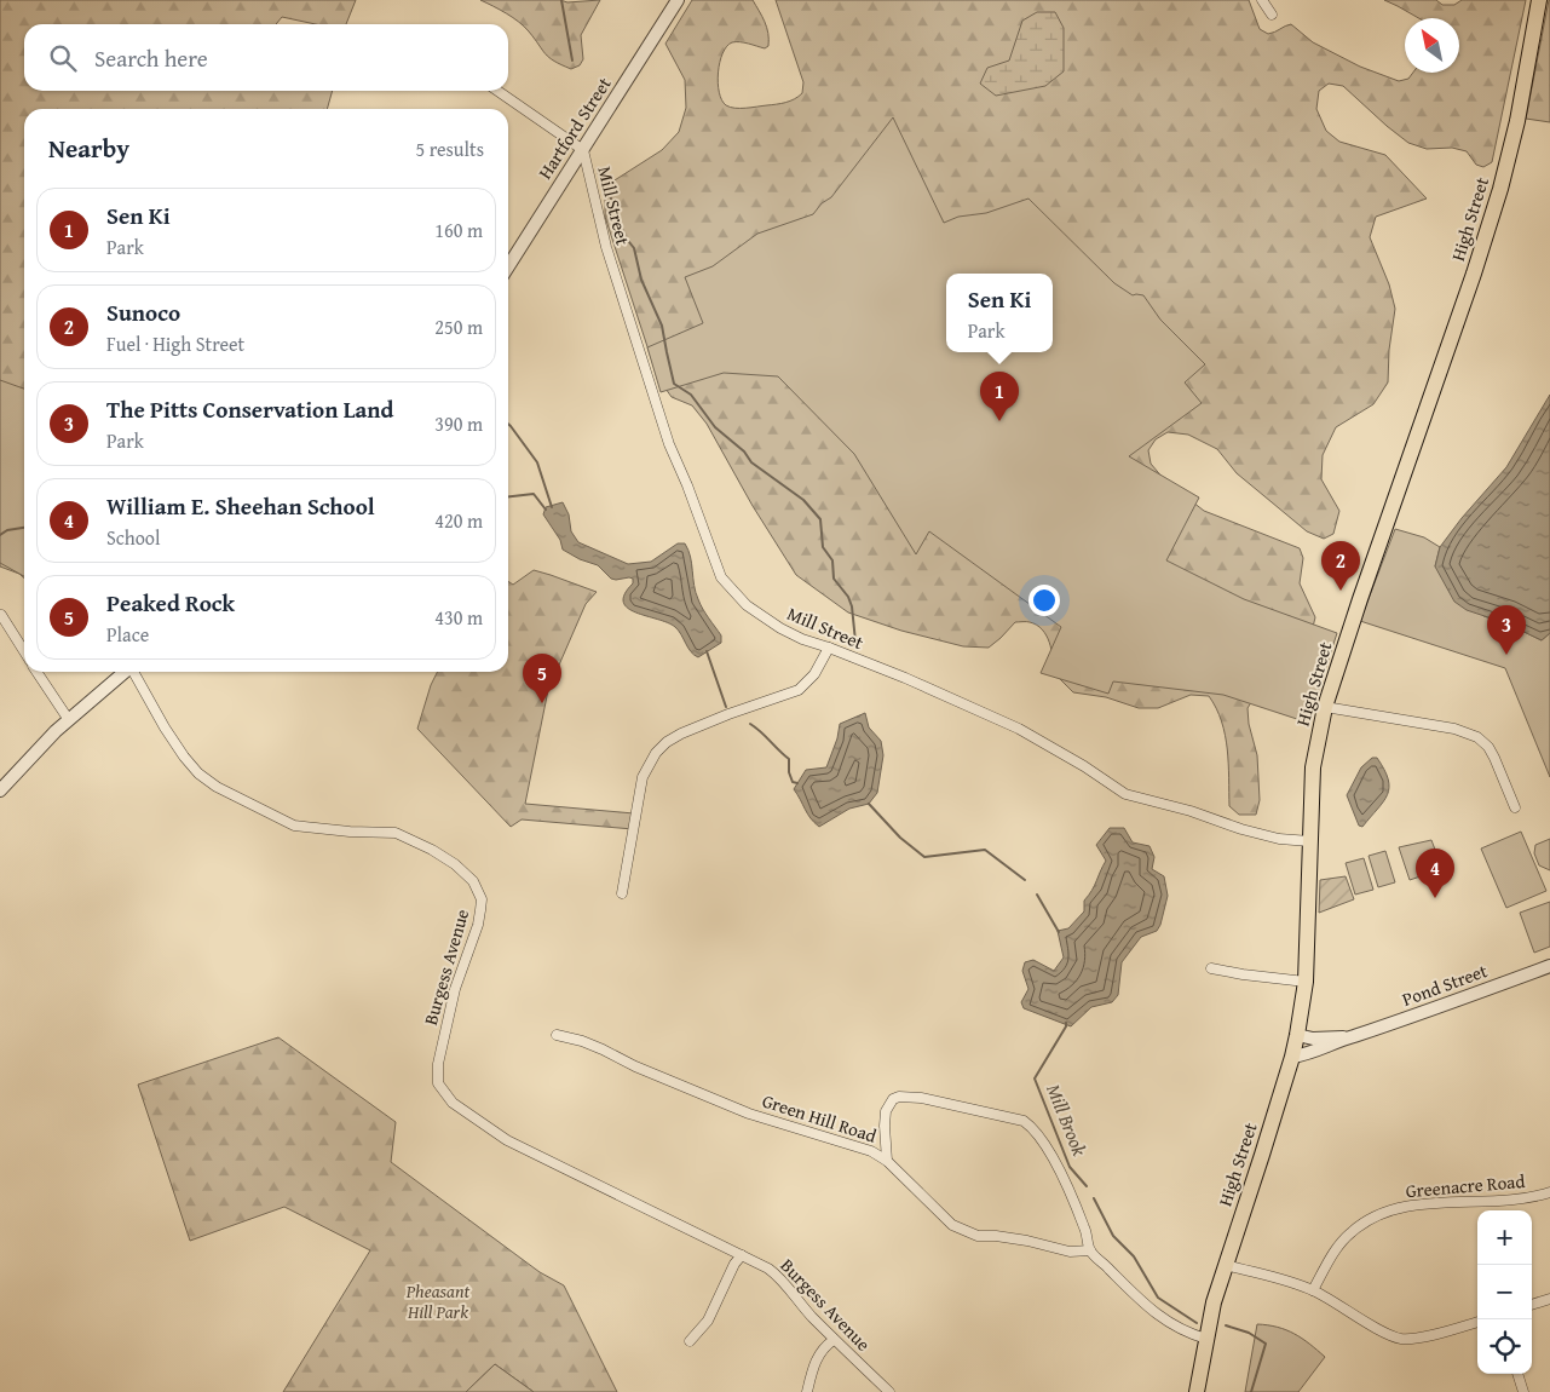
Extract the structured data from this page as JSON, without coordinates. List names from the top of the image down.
{
  "streets": {
    "main road": ["High Street"],
    "street": [
      "Hartford Street",
      "Mill Street",
      "Burgess Avenue",
      "Pond Street",
      "Green Hill Road",
      "Greenacre Road"
    ]
  },
  "crossings": [
    ["Hartford Street", "Mill Street"],
    ["Mill Street", "High Street"],
    ["High Street", "Pond Street"]
  ],
  "water": ["Mill Brook"],
  "parks": ["Pheasant Hill Park"],
  "north": "top left",
  "page": {
    "search": "Search here",
    "heading": ["Nearby", "5 results"],
    "list": [
      {
        "mark": "1",
        "name": "Sen Ki",
        "note": "Park",
        "value": "160 m"
      },
      {
        "mark": "2",
        "name": "Sunoco",
        "note": "Fuel · High Street",
        "value": "250 m"
      },
      {
        "mark": "3",
        "name": "The Pitts Conservation Land",
        "note": "Park",
        "value": "390 m"
      },
      {
        "mark": "4",
        "name": "William E. Sheehan School",
        "note": "School",
        "value": "420 m"
      },
      {
        "mark": "5",
        "name": "Peaked Rock",
        "note": "Place",
        "value": "430 m"
      }
    ],
    "popup": ["Sen Ki", "Park"],
    "pins": [
      "1",
      "2",
      "3",
      "5",
      "4"
    ],
    "map_buttons": ["+", "−"]
  }
}
